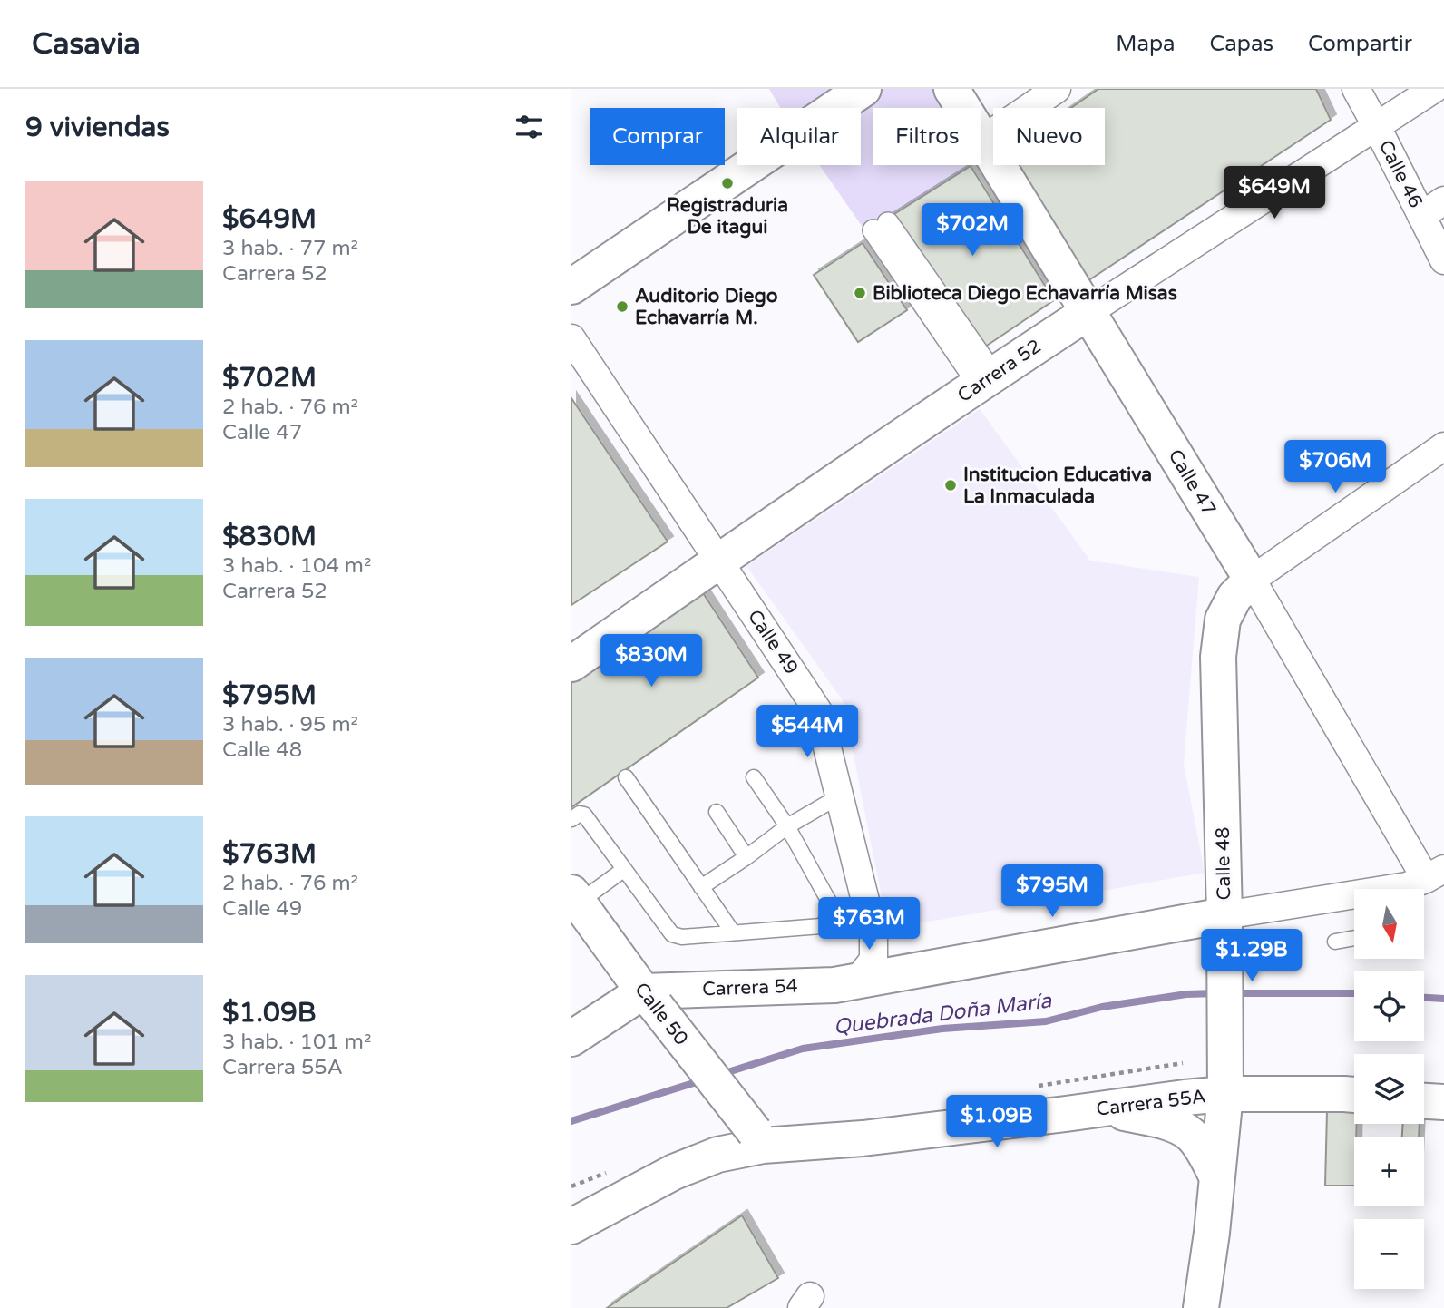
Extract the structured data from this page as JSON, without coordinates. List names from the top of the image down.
{
  "streets": {
    "street": [
      "Calle 46",
      "Carrera 52",
      "Calle 47",
      "Calle 49",
      "Calle 48",
      "Carrera 54",
      "Calle 50",
      "Carrera 55A"
    ]
  },
  "crossings": [
    ["Calle 46", "Carrera 52"],
    ["Carrera 52", "Calle 47"],
    ["Carrera 52", "Calle 49"],
    ["Calle 47", "Calle 48"],
    ["Calle 49", "Carrera 54"],
    ["Calle 48", "Carrera 54"],
    ["Calle 48", "Carrera 55A"],
    ["Carrera 54", "Calle 50"],
    ["Calle 50", "Carrera 55A"]
  ],
  "water": ["Quebrada Doña María"],
  "places": [
    "Registraduria De itagui",
    "Biblioteca Diego Echavarría Misas",
    "Auditorio Diego Echavarría M.",
    "Institucion Educativa La Inmaculada"
  ],
  "north": "bottom",
  "page": {
    "header": "Casavia",
    "nav": ["Mapa", "Capas", "Compartir"],
    "heading": "9 viviendas",
    "chip": [
      "Comprar",
      "Alquilar",
      "Filtros",
      "Nuevo"
    ],
    "list": [
      {
        "name": "$649M",
        "note": "3 hab. · 77 m² · Carrera 52"
      },
      {
        "name": "$702M",
        "note": "2 hab. · 76 m² · Calle 47"
      },
      {
        "name": "$830M",
        "note": "3 hab. · 104 m² · Carrera 52"
      },
      {
        "name": "$795M",
        "note": "3 hab. · 95 m² · Calle 48"
      },
      {
        "name": "$763M",
        "note": "2 hab. · 76 m² · Calle 49"
      },
      {
        "name": "$1.09B",
        "note": "3 hab. · 101 m² · Carrera 55A"
      }
    ],
    "price": [
      "$649M",
      "$702M",
      "$706M",
      "$830M",
      "$544M",
      "$795M",
      "$763M",
      "$1.29B",
      "$1.09B"
    ],
    "map_buttons": ["+", "−"]
  }
}
